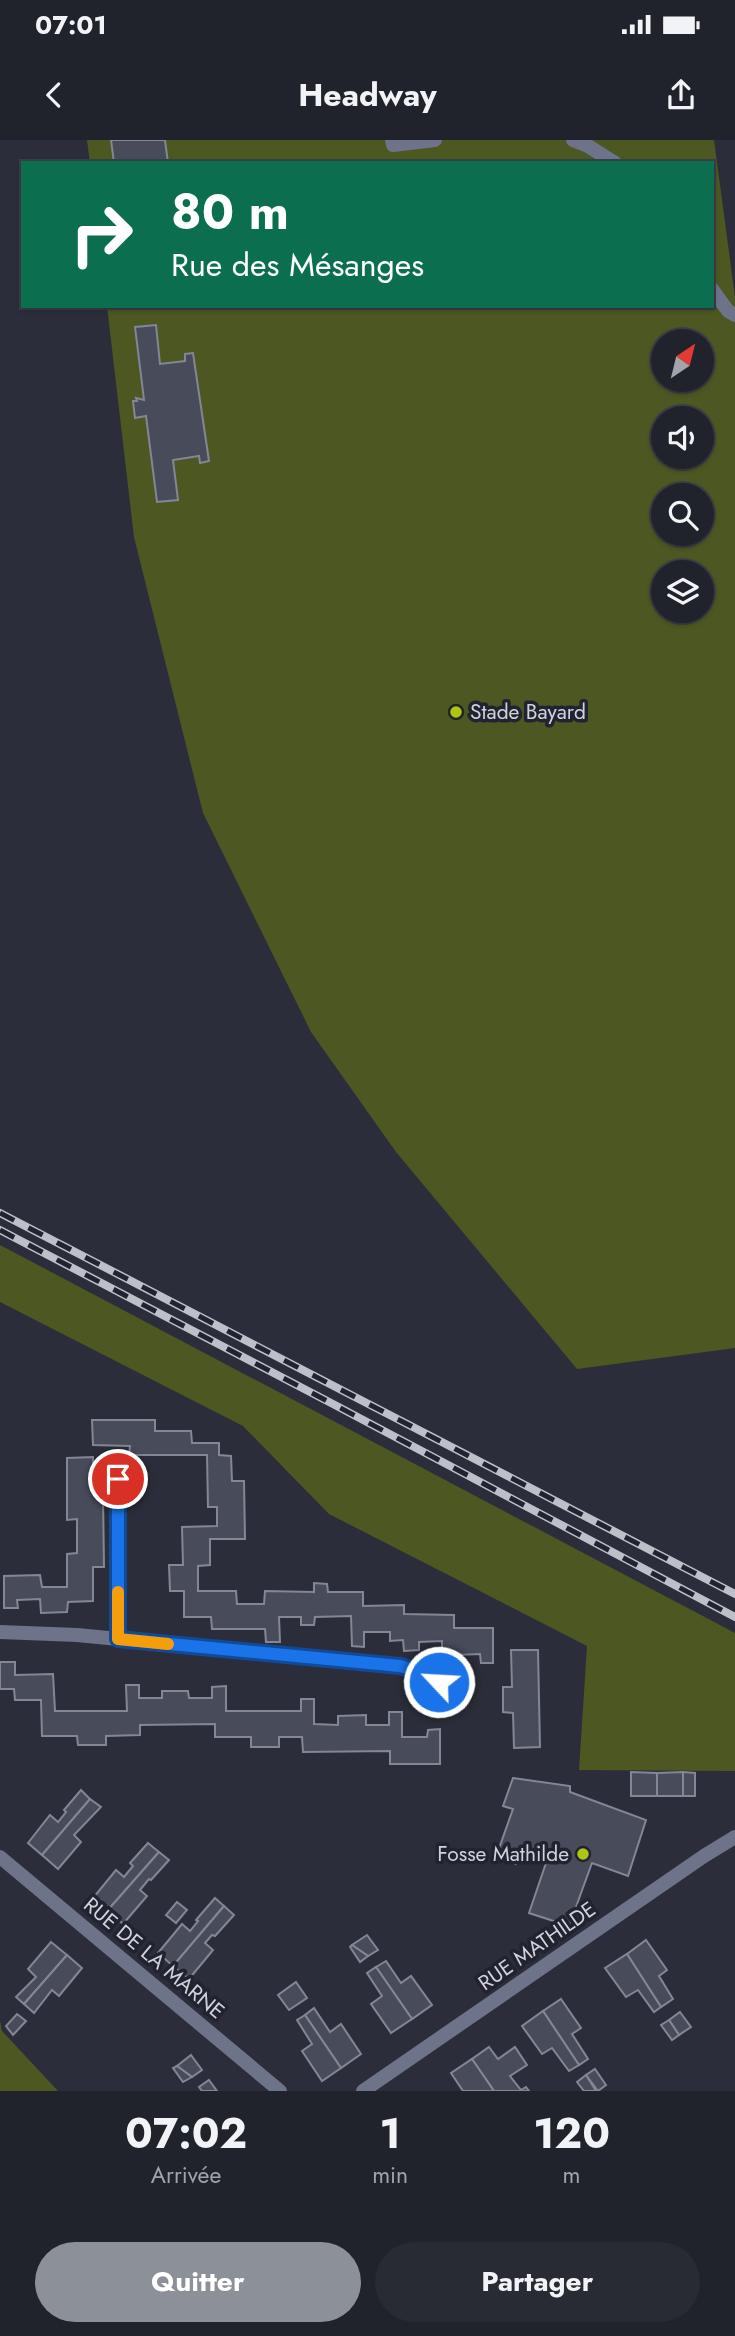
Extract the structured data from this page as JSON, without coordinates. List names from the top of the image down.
{
  "streets": {
    "street": ["RUE MATHILDE", "RUE DE LA MARNE"]
  },
  "places": ["Stade Bayard", "Fosse Mathilde"],
  "north": "top right",
  "page": {
    "status": "07:01",
    "header": "Headway",
    "turn": ["80 m", "Rue des Mésanges"],
    "eta": [
      "07:02",
      "Arrivée",
      "1",
      "min",
      "120",
      "m"
    ],
    "buttons": ["Quitter", "Partager"]
  }
}
